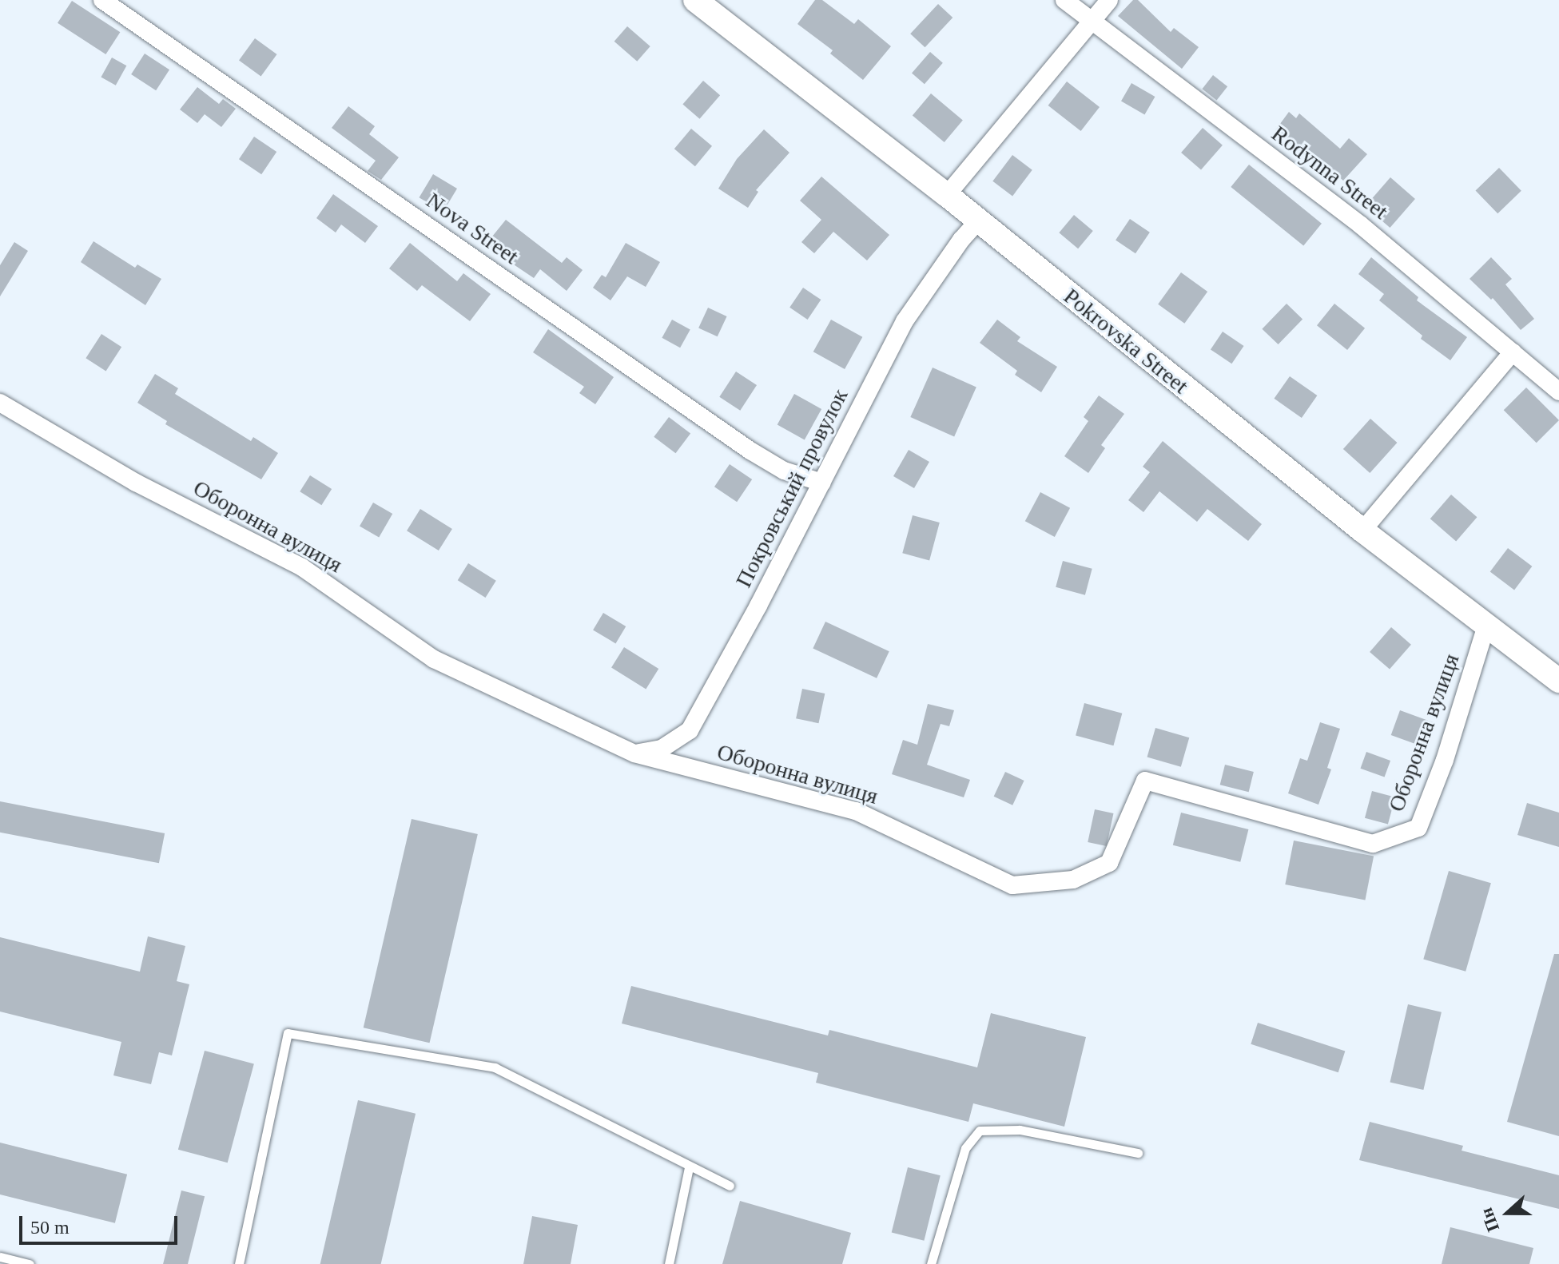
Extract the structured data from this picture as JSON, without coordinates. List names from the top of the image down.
{
  "streets": {
    "street": [
      "Rodynna Street",
      "Nova Street",
      "Pokrovska Street",
      "Покровський провулок",
      "Оборонна вулиця"
    ]
  },
  "crossings": [
    ["Nova Street", "Покровський провулок"],
    ["Pokrovska Street", "Покровський провулок"],
    ["Pokrovska Street", "Оборонна вулиця"],
    ["Покровський провулок", "Оборонна вулиця"]
  ],
  "scale_bar": "50 m",
  "north": "left"
}
